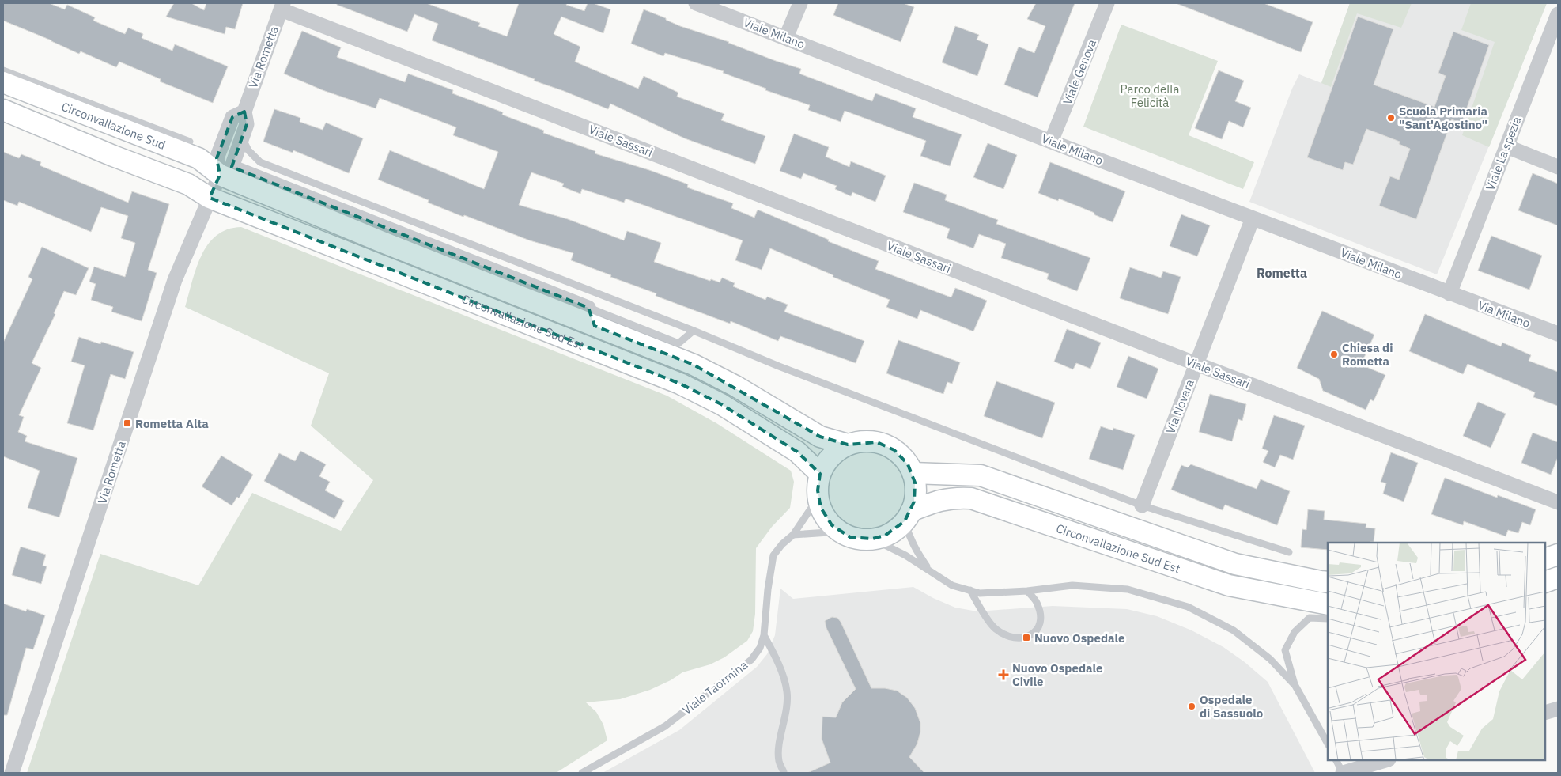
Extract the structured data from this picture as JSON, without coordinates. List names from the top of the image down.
{
  "streets": {
    "main road": ["Circonvallazione Sud", "Circonvallazione Sud Est"],
    "street": [
      "Viale Milano",
      "Via Rometta",
      "Viale Genova",
      "Viale Sassari",
      "Viale La spezia",
      "Via Milano",
      "Via Novara"
    ],
    "lane": ["Viale Taormina"]
  },
  "crossings": [
    ["Viale Milano", "Viale Genova"],
    ["Viale Milano", "Viale La spezia"],
    ["Viale Milano", "Via Milano"],
    ["Viale Milano", "Via Novara"],
    ["Via Rometta", "Circonvallazione Sud"],
    ["Via Rometta", "Viale Sassari"],
    ["Via Rometta", "Circonvallazione Sud Est"],
    ["Circonvallazione Sud", "Circonvallazione Sud Est"],
    ["Viale Sassari", "Via Novara"],
    ["Viale La spezia", "Via Milano"],
    ["Circonvallazione Sud Est", "Viale Taormina"]
  ],
  "districts": ["Rometta"],
  "parks": ["Parco della Felicità"],
  "places": {
    "other": ["Scuola Primaria \"Sant'Agostino\"", "Chiesa di Rometta", "Ospedale di Sassuolo"],
    "transit": ["Rometta Alta", "Nuovo Ospedale"],
    "health": ["Nuovo Ospedale Civile"]
  }
}
